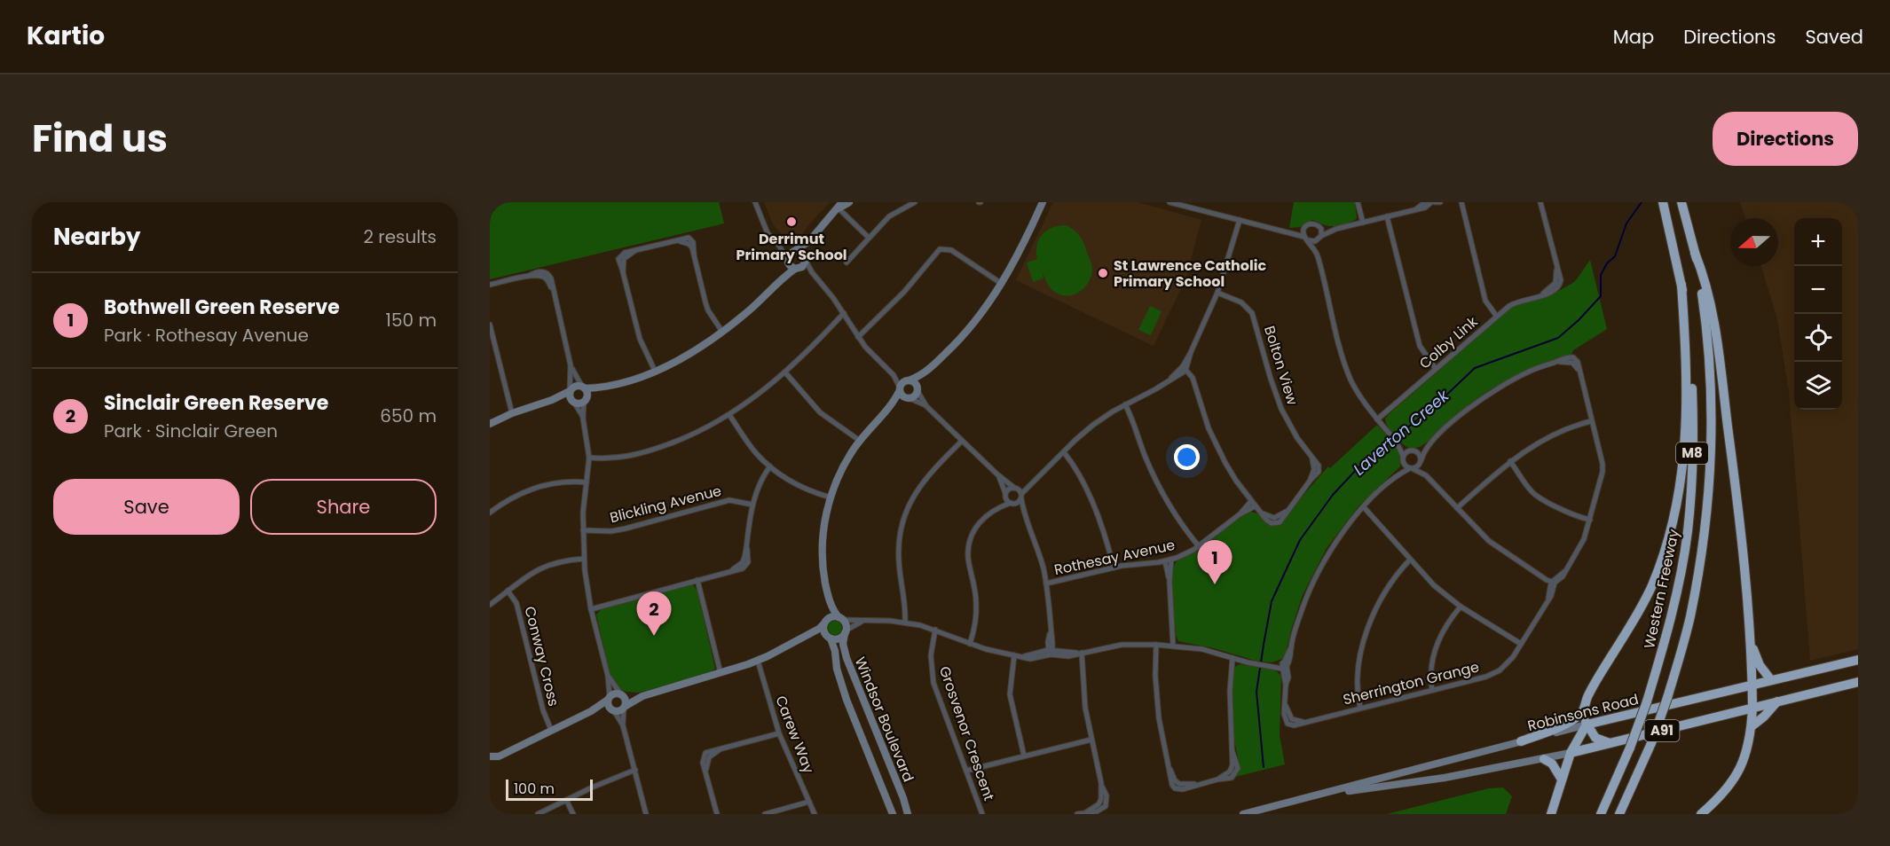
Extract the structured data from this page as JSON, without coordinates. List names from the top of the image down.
{
  "streets": {
    "highway": [
      "M8",
      "Western Freeway",
      "Robinsons Road",
      "A91"
    ],
    "street": [
      "Colby Link",
      "Bolton View",
      "Blickling Avenue",
      "Rothesay Avenue",
      "Conway Cross",
      "Sherrington Grange",
      "Windsor Boulevard",
      "Grosvenor Crescent",
      "Carew Way"
    ]
  },
  "crossings": [
    ["Bolton View", "Rothesay Avenue"]
  ],
  "water": ["Laverton Creek"],
  "places": ["Derrimut Primary School", "St Lawrence Catholic Primary School"],
  "scale_bar": "100 m",
  "north": "left",
  "page": {
    "header": "Kartio",
    "nav": ["Map", "Directions", "Saved"],
    "title": "Find us",
    "buttons": [
      "Directions",
      ["Save", "Share"]
    ],
    "heading": ["Nearby", "2 results"],
    "map_buttons": ["+", "−"],
    "list": [
      {
        "mark": "1",
        "name": "Bothwell Green Reserve",
        "note": "Park · Rothesay Avenue",
        "value": "150 m"
      },
      {
        "mark": "2",
        "name": "Sinclair Green Reserve",
        "note": "Park · Sinclair Green",
        "value": "650 m"
      }
    ],
    "pins": ["1", "2"],
    "scale": "100 m"
  }
}
